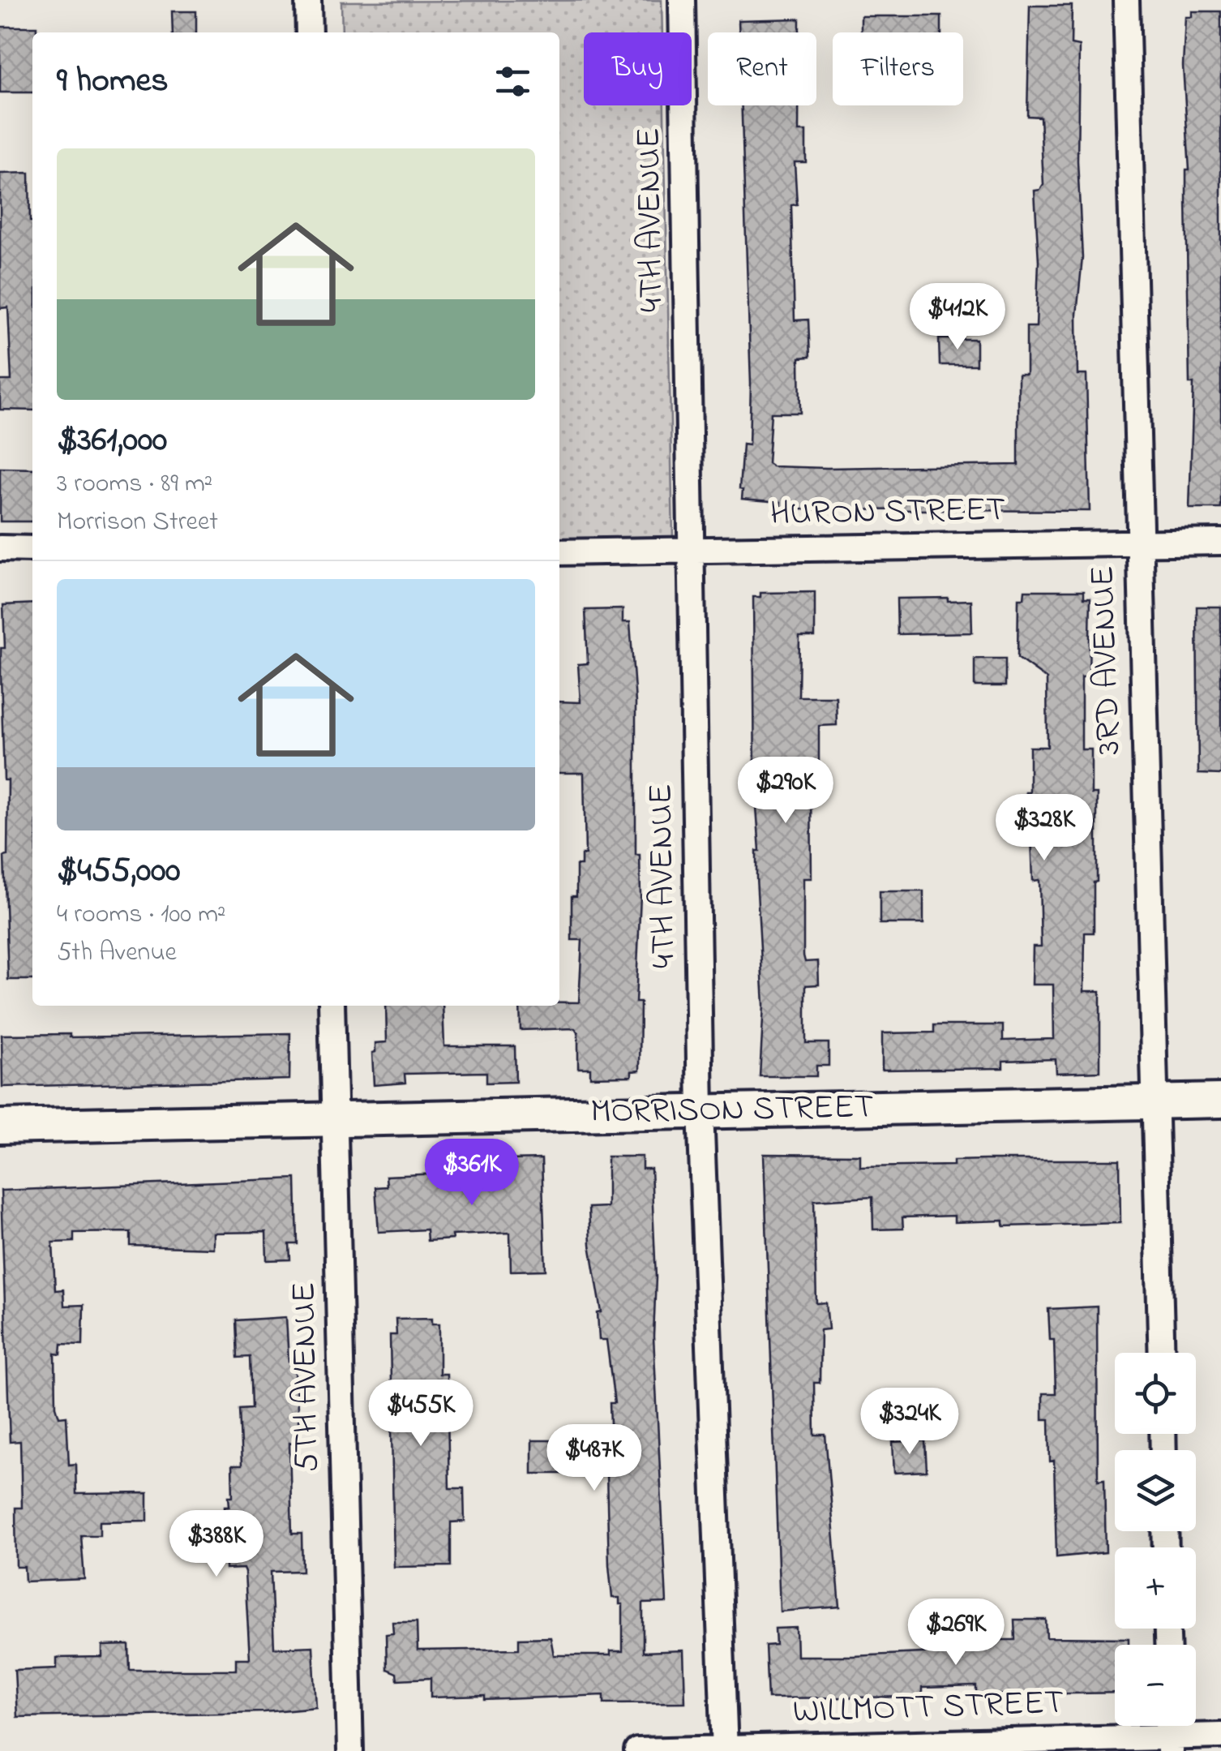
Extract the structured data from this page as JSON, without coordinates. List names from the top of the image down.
{
  "streets": {
    "street": [
      "4TH AVENUE",
      "HURON STREET",
      "3RD AVENUE",
      "MORRISON STREET",
      "5TH AVENUE",
      "WILLMOTT STREET"
    ]
  },
  "crossings": [
    ["4TH AVENUE", "HURON STREET"],
    ["4TH AVENUE", "MORRISON STREET"],
    ["4TH AVENUE", "WILLMOTT STREET"],
    ["HURON STREET", "3RD AVENUE"],
    ["3RD AVENUE", "MORRISON STREET"],
    ["MORRISON STREET", "5TH AVENUE"]
  ],
  "page": {
    "chip": ["Buy", "Rent", "Filters"],
    "heading": "9 homes",
    "list": [
      {
        "name": "$361,000",
        "note": "3 rooms · 89 m² · Morrison Street"
      },
      {
        "name": "$455,000",
        "note": "4 rooms · 100 m² · 5th Avenue"
      }
    ],
    "price": [
      "$412K",
      "$290K",
      "$328K",
      "$361K",
      "$455K",
      "$324K",
      "$487K",
      "$388K",
      "$269K"
    ],
    "map_buttons": ["+", "−"]
  }
}
